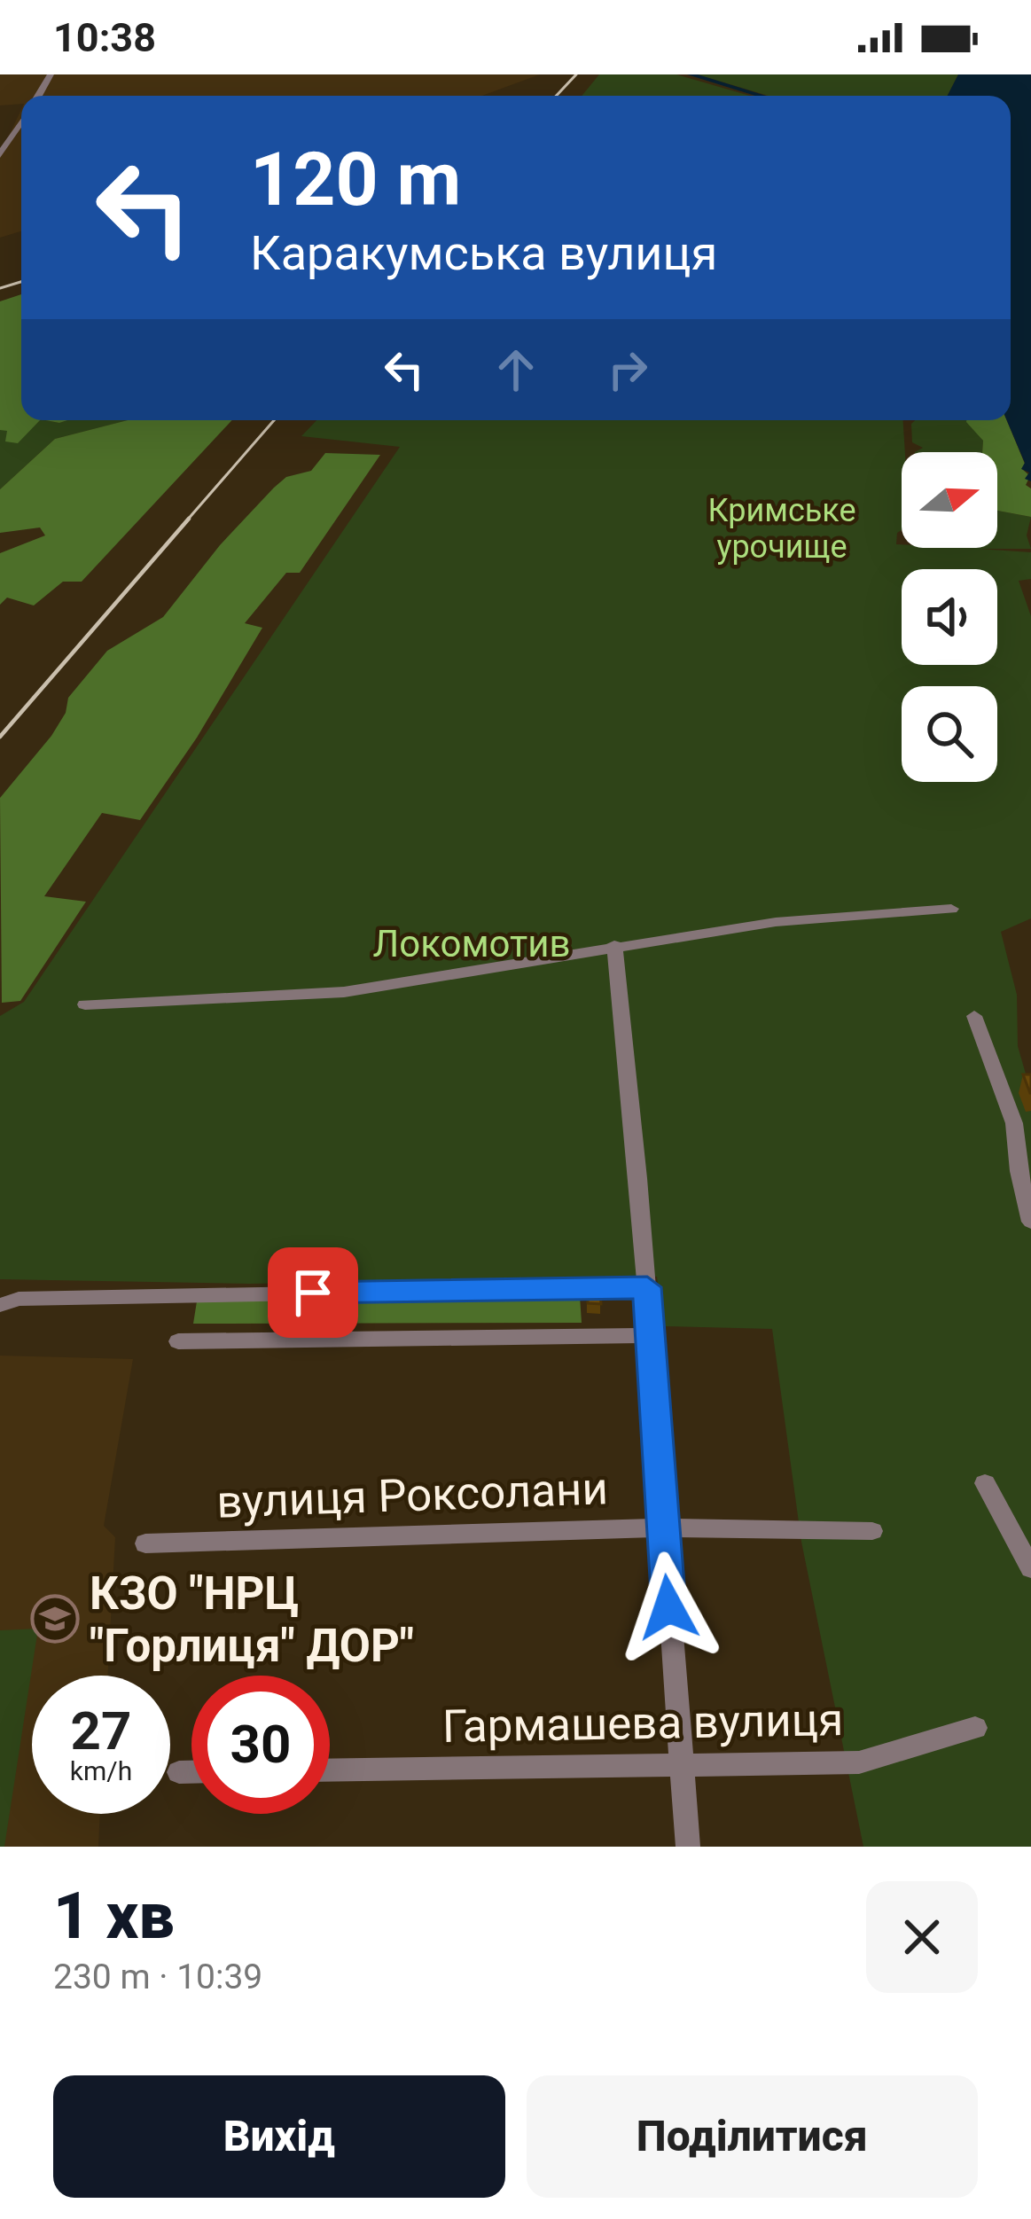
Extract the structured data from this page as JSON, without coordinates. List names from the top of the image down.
{
  "streets": {
    "street": ["вулиця Роксолани", "Гармашева вулиця"]
  },
  "parks": ["Кримське урочище", "Локомотив"],
  "places": {
    "school or university": ["КЗО \"НРЦ \"Горлиця\" ДОР\""]
  },
  "north": "right",
  "page": {
    "status": "10:38",
    "turn": ["120 m", "Каракумська вулиця"],
    "speed": "27 km/h",
    "limit": "30",
    "heading": ["1 хв", "230 m · 10:39"],
    "buttons": ["Вихід", "Поділитися"]
  }
}
